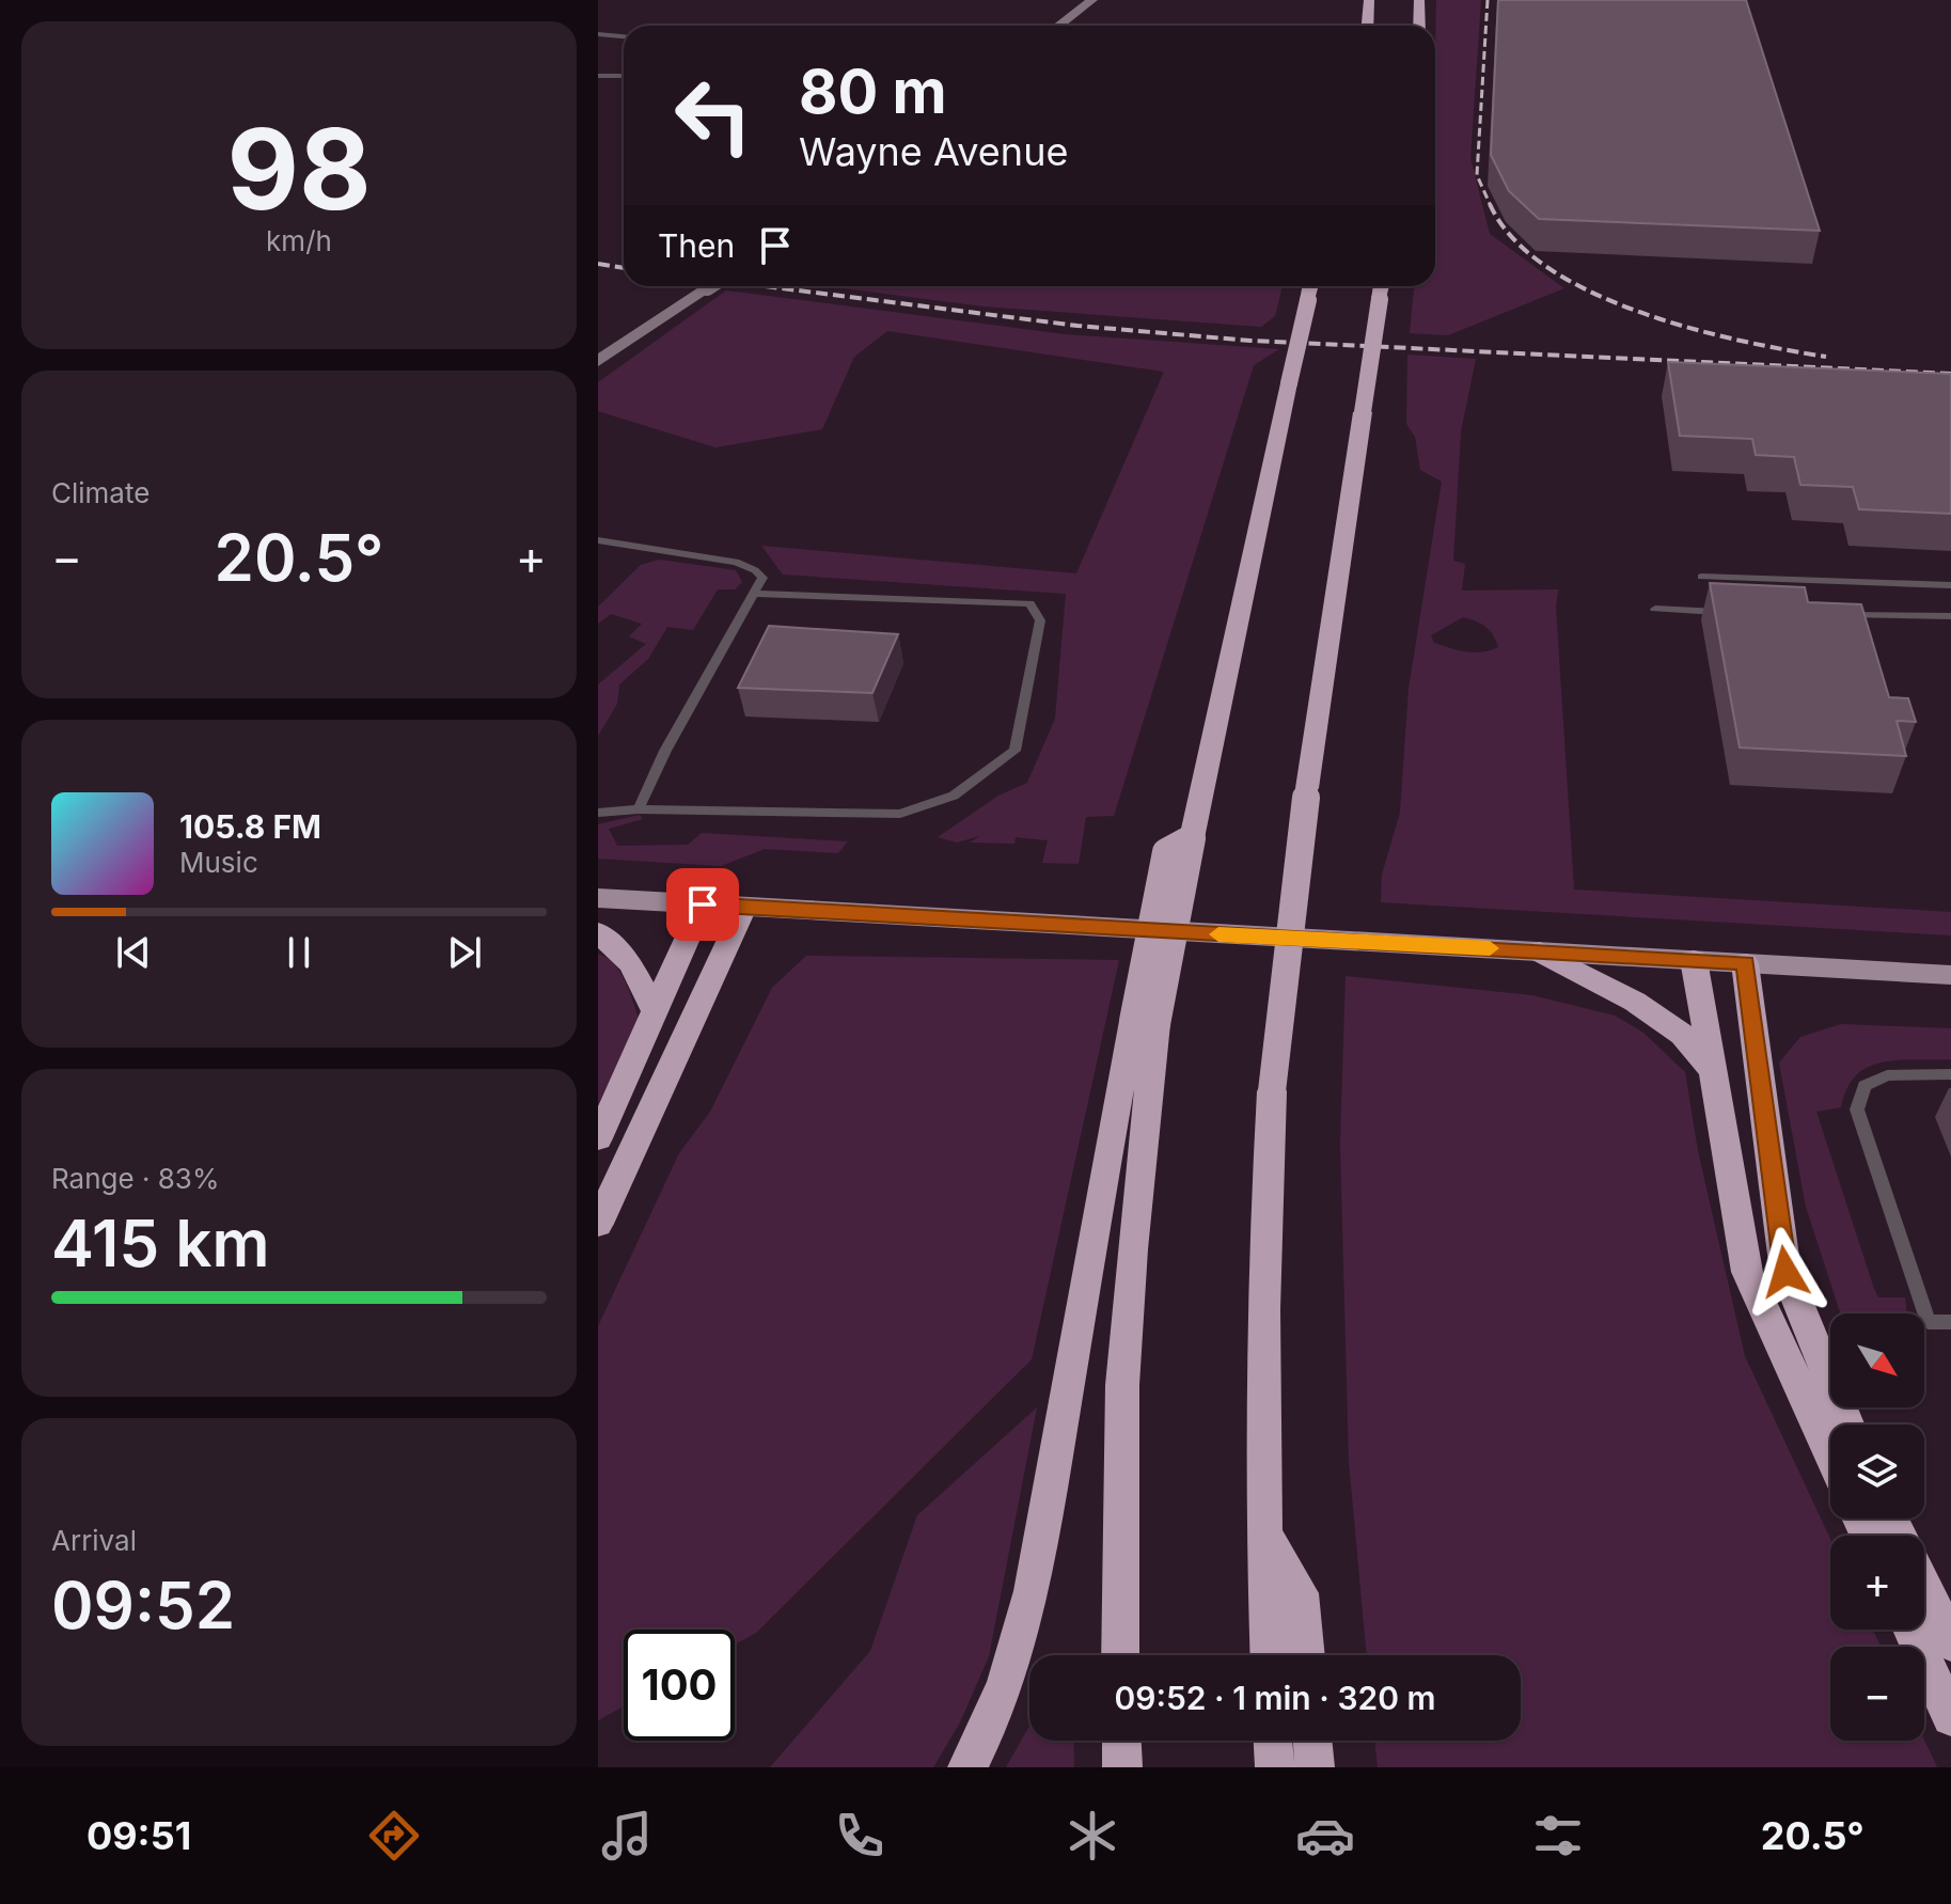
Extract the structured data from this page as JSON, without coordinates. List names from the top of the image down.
{
  "north": "bottom right",
  "page": {
    "tile": [
      ["98", "km/h"],
      "Climate",
      ["Range · 83%", "415 km"],
      ["Arrival", "09:52"]
    ],
    "turn": ["80 m", "Wayne Avenue"],
    "then": "Then",
    "heat": ["−", "20.5°", "+"],
    "song": ["105.8 FM", "Music"],
    "map_buttons": ["+", "−"],
    "limit": "100",
    "trip": "09:52 · 1 min · 320 m",
    "tabs": ["09:51", "20.5°"]
  }
}
